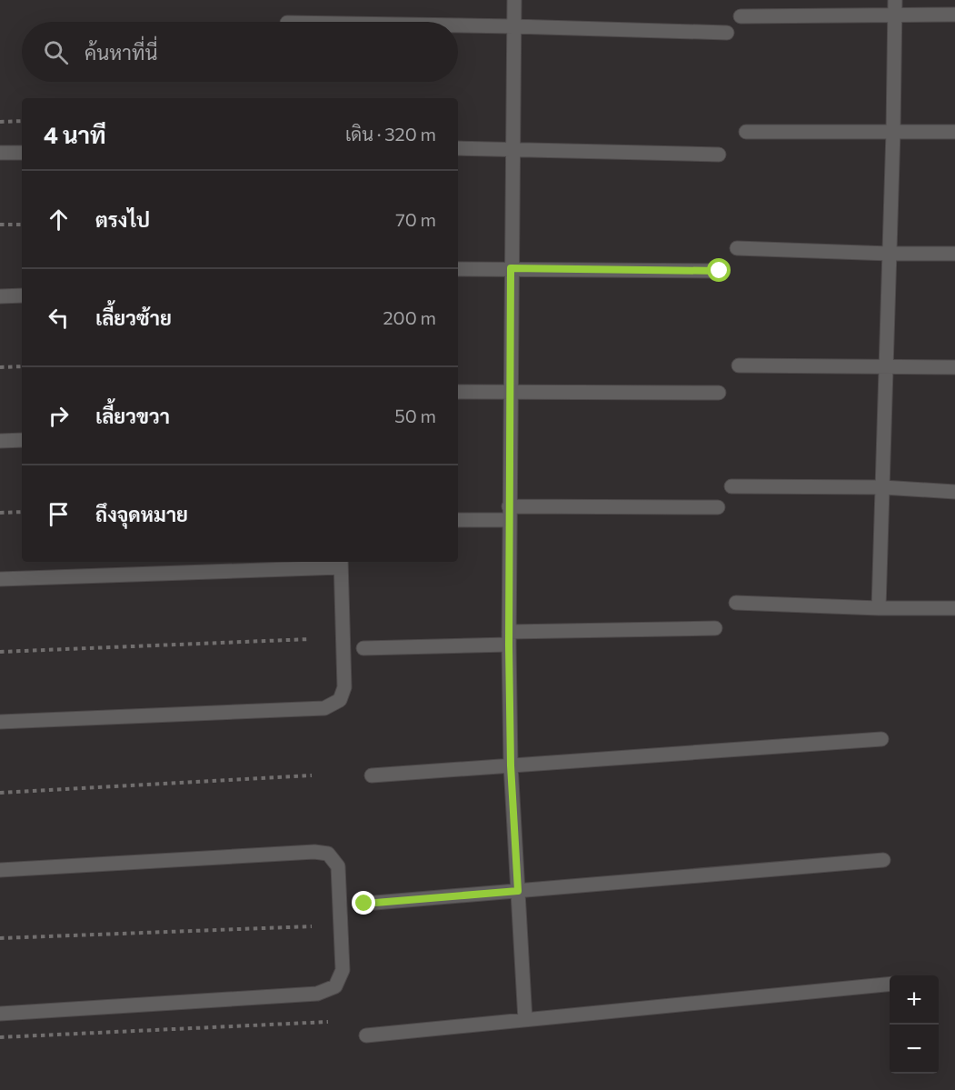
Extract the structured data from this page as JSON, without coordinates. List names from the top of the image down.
{
  "page": {
    "search": "ค้นหาที่นี่",
    "heading": ["4 นาที", "เดิน · 320 m"],
    "list": [
      ["ตรงไป", "70 m"],
      ["เลี้ยวซ้าย", "200 m"],
      ["เลี้ยวขวา", "50 m"],
      "ถึงจุดหมาย"
    ],
    "map_buttons": ["+", "−"]
  }
}
